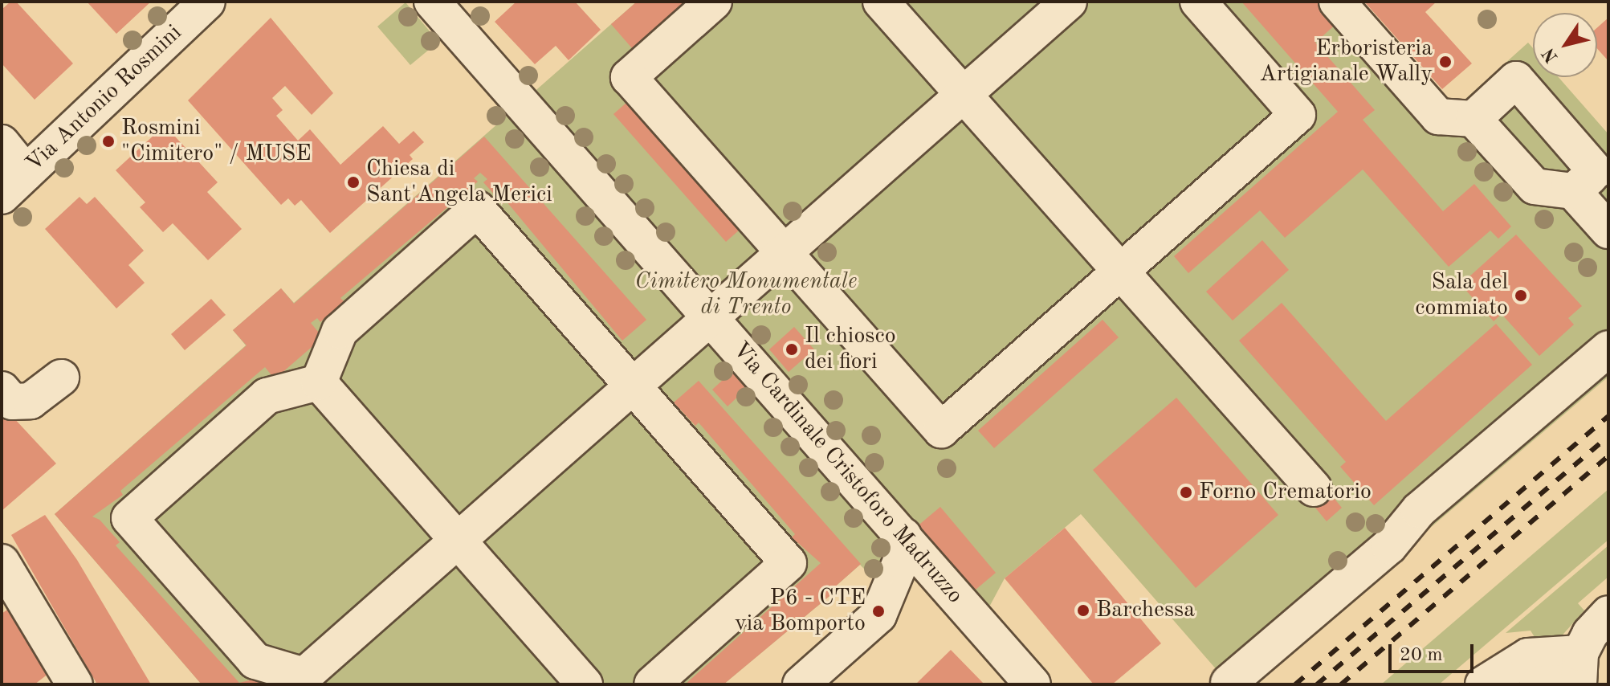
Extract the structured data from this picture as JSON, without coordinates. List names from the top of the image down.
{
  "streets": {
    "street": ["Via Antonio Rosmini", "Via Cardinale Cristoforo Madruzzo"]
  },
  "parks": ["Cimitero Monumentale di Trento"],
  "places": [
    "Erboristeria Artigianale Wally",
    "Rosmini \"Cimitero\" / MUSE",
    "Chiesa di Sant'Angela Merici",
    "Sala del commiato",
    "Il chiosco dei fiori",
    "Forno Crematorio",
    "Barchessa",
    "P6 - CTE via Bomporto"
  ],
  "scale_bar": "20 m",
  "north": "bottom left"
}
